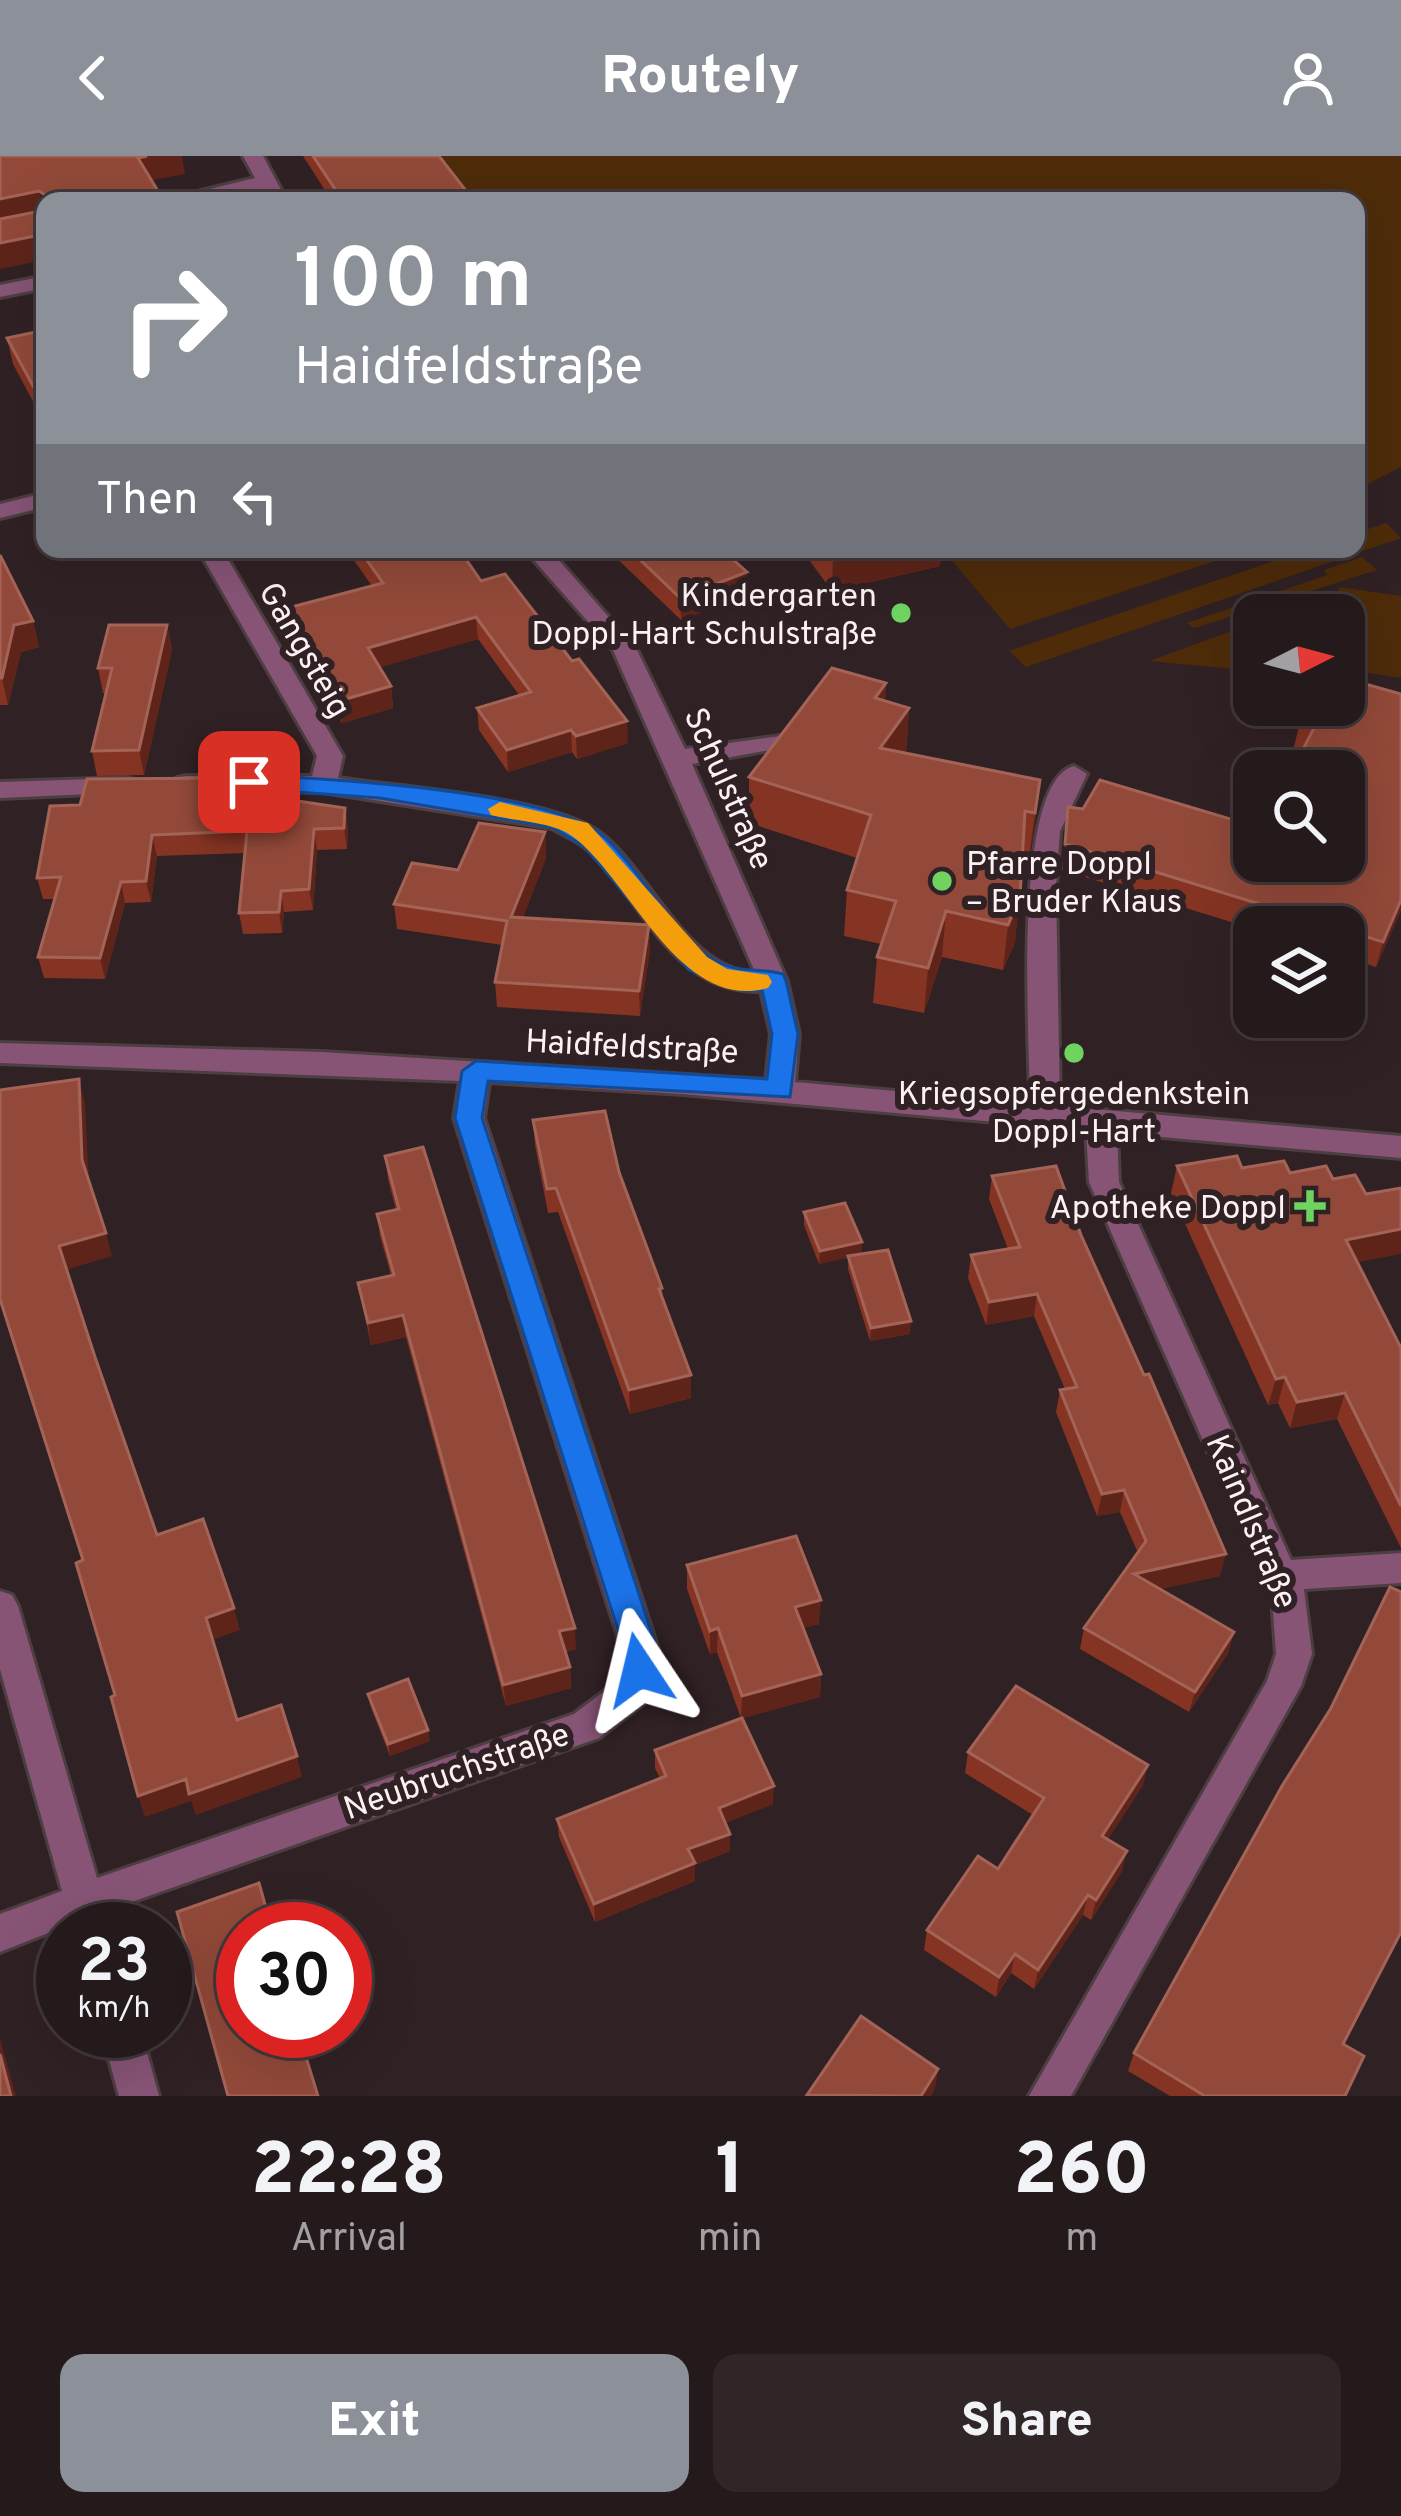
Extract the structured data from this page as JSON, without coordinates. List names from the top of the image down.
{
  "streets": {
    "street": [
      "Gangsteig",
      "Schulstraße",
      "Haidfeldstraße",
      "Kaindlstraße",
      "Neubruchstraße"
    ]
  },
  "crossings": [
    ["Schulstraße", "Haidfeldstraße"],
    ["Haidfeldstraße", "Kaindlstraße"],
    ["Haidfeldstraße", "Neubruchstraße"]
  ],
  "places": {
    "other": ["Kindergarten Doppl-Hart Schulstraße", "Pfarre Doppl – Bruder Klaus", "Kriegsopfergedenkstein Doppl-Hart"],
    "health": ["Apotheke Doppl"]
  },
  "north": "right",
  "page": {
    "header": "Routely",
    "turn": ["100 m", "Haidfeldstraße"],
    "then": "Then",
    "speed": "23 km/h",
    "limit": "30",
    "eta": [
      "22:28",
      "Arrival",
      "1",
      "min",
      "260",
      "m"
    ],
    "buttons": ["Exit", "Share"]
  }
}
